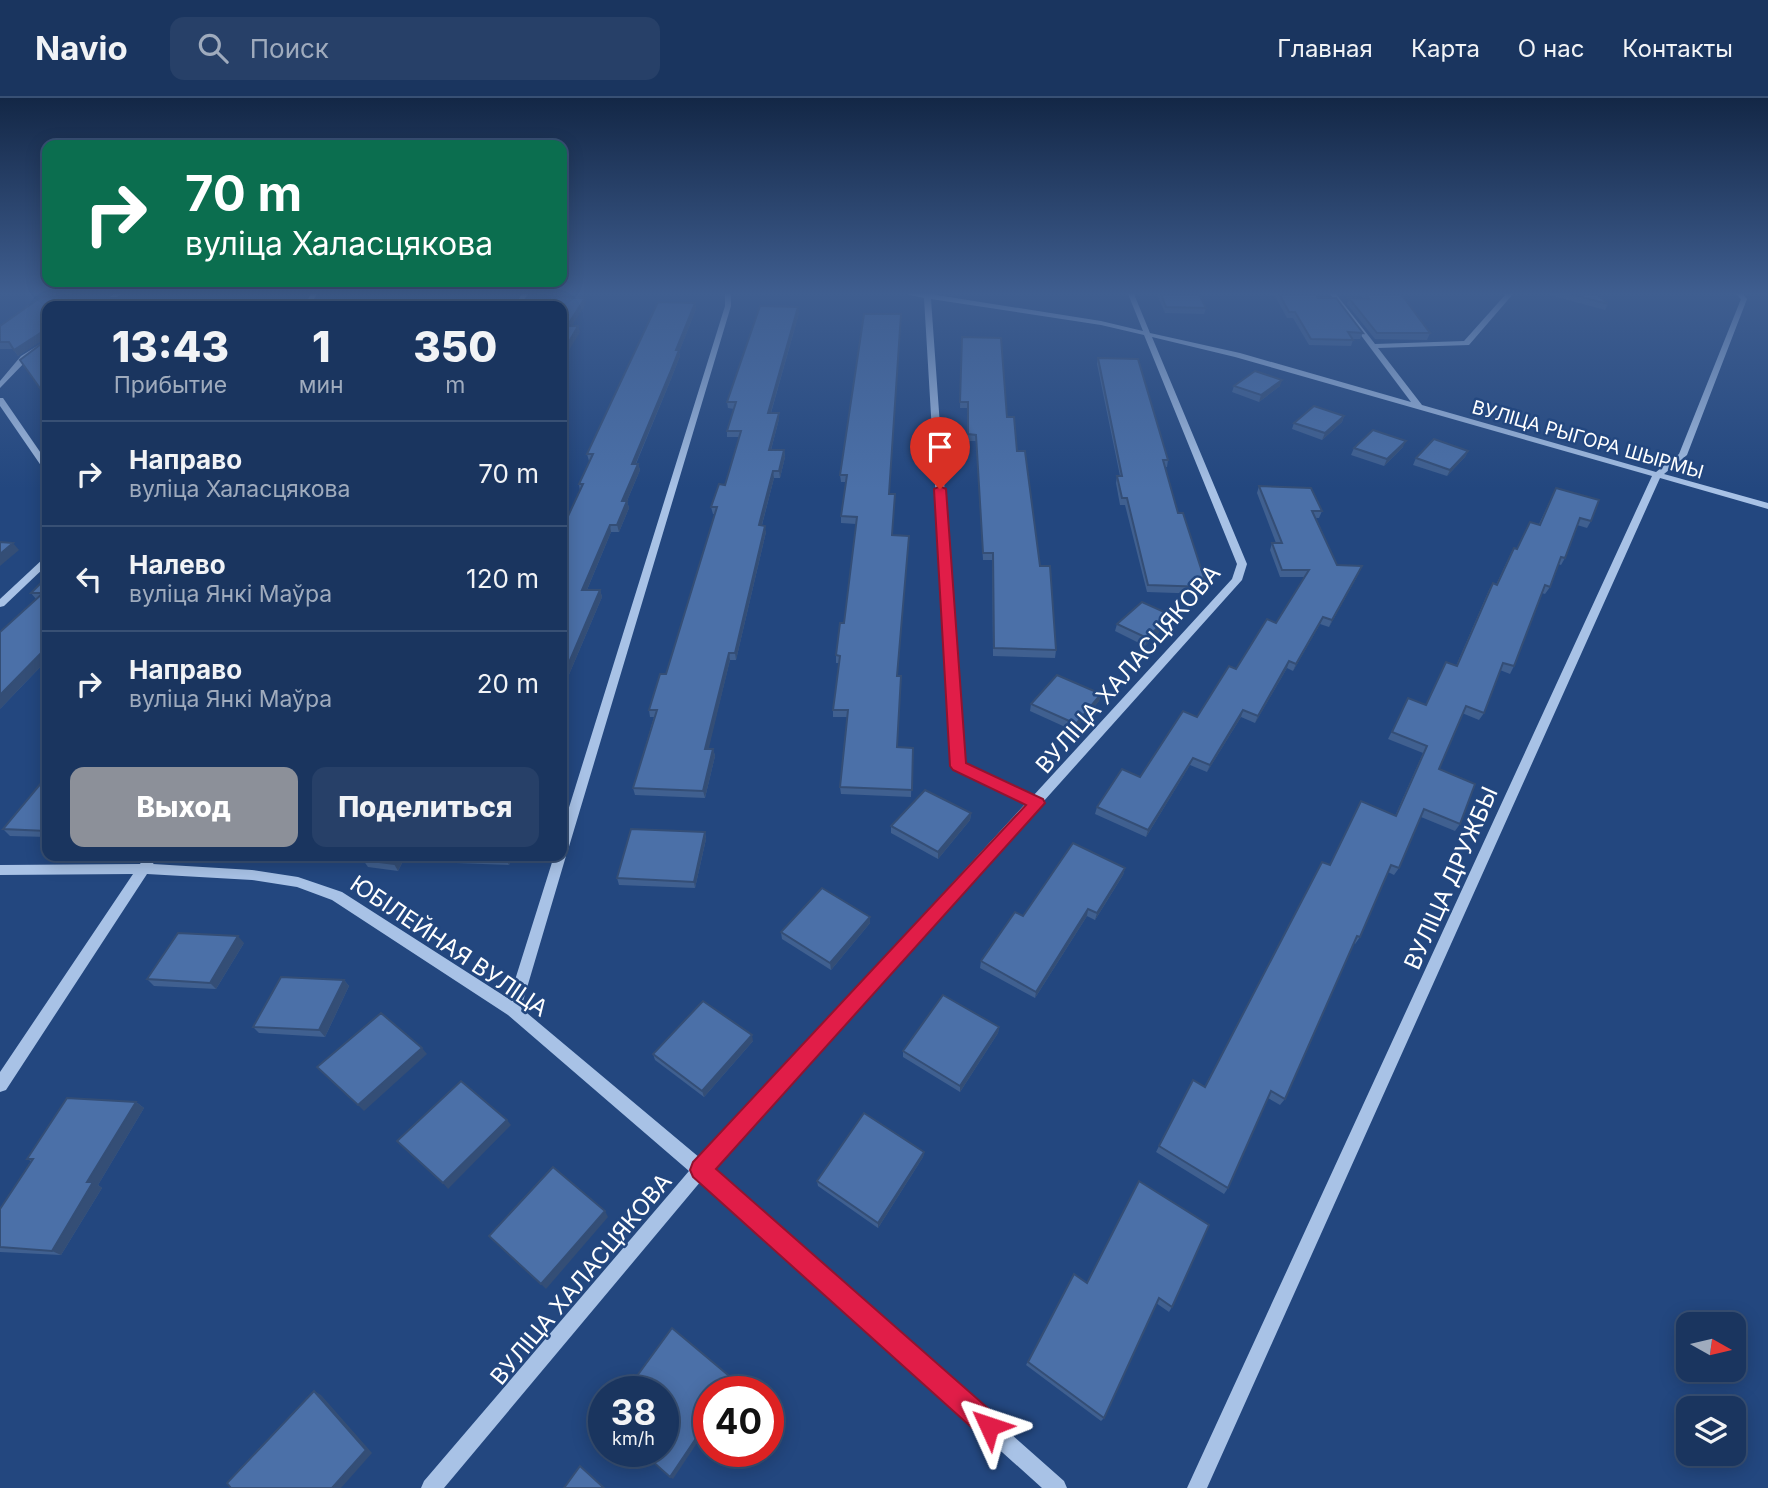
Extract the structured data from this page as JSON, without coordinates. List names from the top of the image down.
{
  "streets": {
    "street": [
      "ВУЛІЦА РЫГОРА ШЫРМЫ",
      "ВУЛІЦА ХАЛАСЦЯКОВА",
      "ВУЛІЦА ДРУЖБЫ",
      "ЮБІЛЕЙНАЯ ВУЛІЦА"
    ]
  },
  "crossings": [
    ["ВУЛІЦА РЫГОРА ШЫРМЫ", "ВУЛІЦА ДРУЖБЫ"],
    ["ВУЛІЦА ХАЛАСЦЯКОВА", "ЮБІЛЕЙНАЯ ВУЛІЦА"]
  ],
  "north": "right",
  "page": {
    "header": "Navio",
    "search": "Поиск",
    "nav": [
      "Главная",
      "Карта",
      "О нас",
      "Контакты"
    ],
    "turn": ["70 m", "вуліца Халасцякова"],
    "eta": [
      "13:43",
      "Прибытие",
      "1",
      "мин",
      "350",
      "m"
    ],
    "list": [
      {
        "name": "Направо",
        "note": "вуліца Халасцякова",
        "value": "70 m"
      },
      {
        "name": "Налево",
        "note": "вуліца Янкі Маўра",
        "value": "120 m"
      },
      {
        "name": "Направо",
        "note": "вуліца Янкі Маўра",
        "value": "20 m"
      }
    ],
    "buttons": ["Выход", "Поделиться"],
    "speed": "38 km/h",
    "limit": "40"
  }
}
